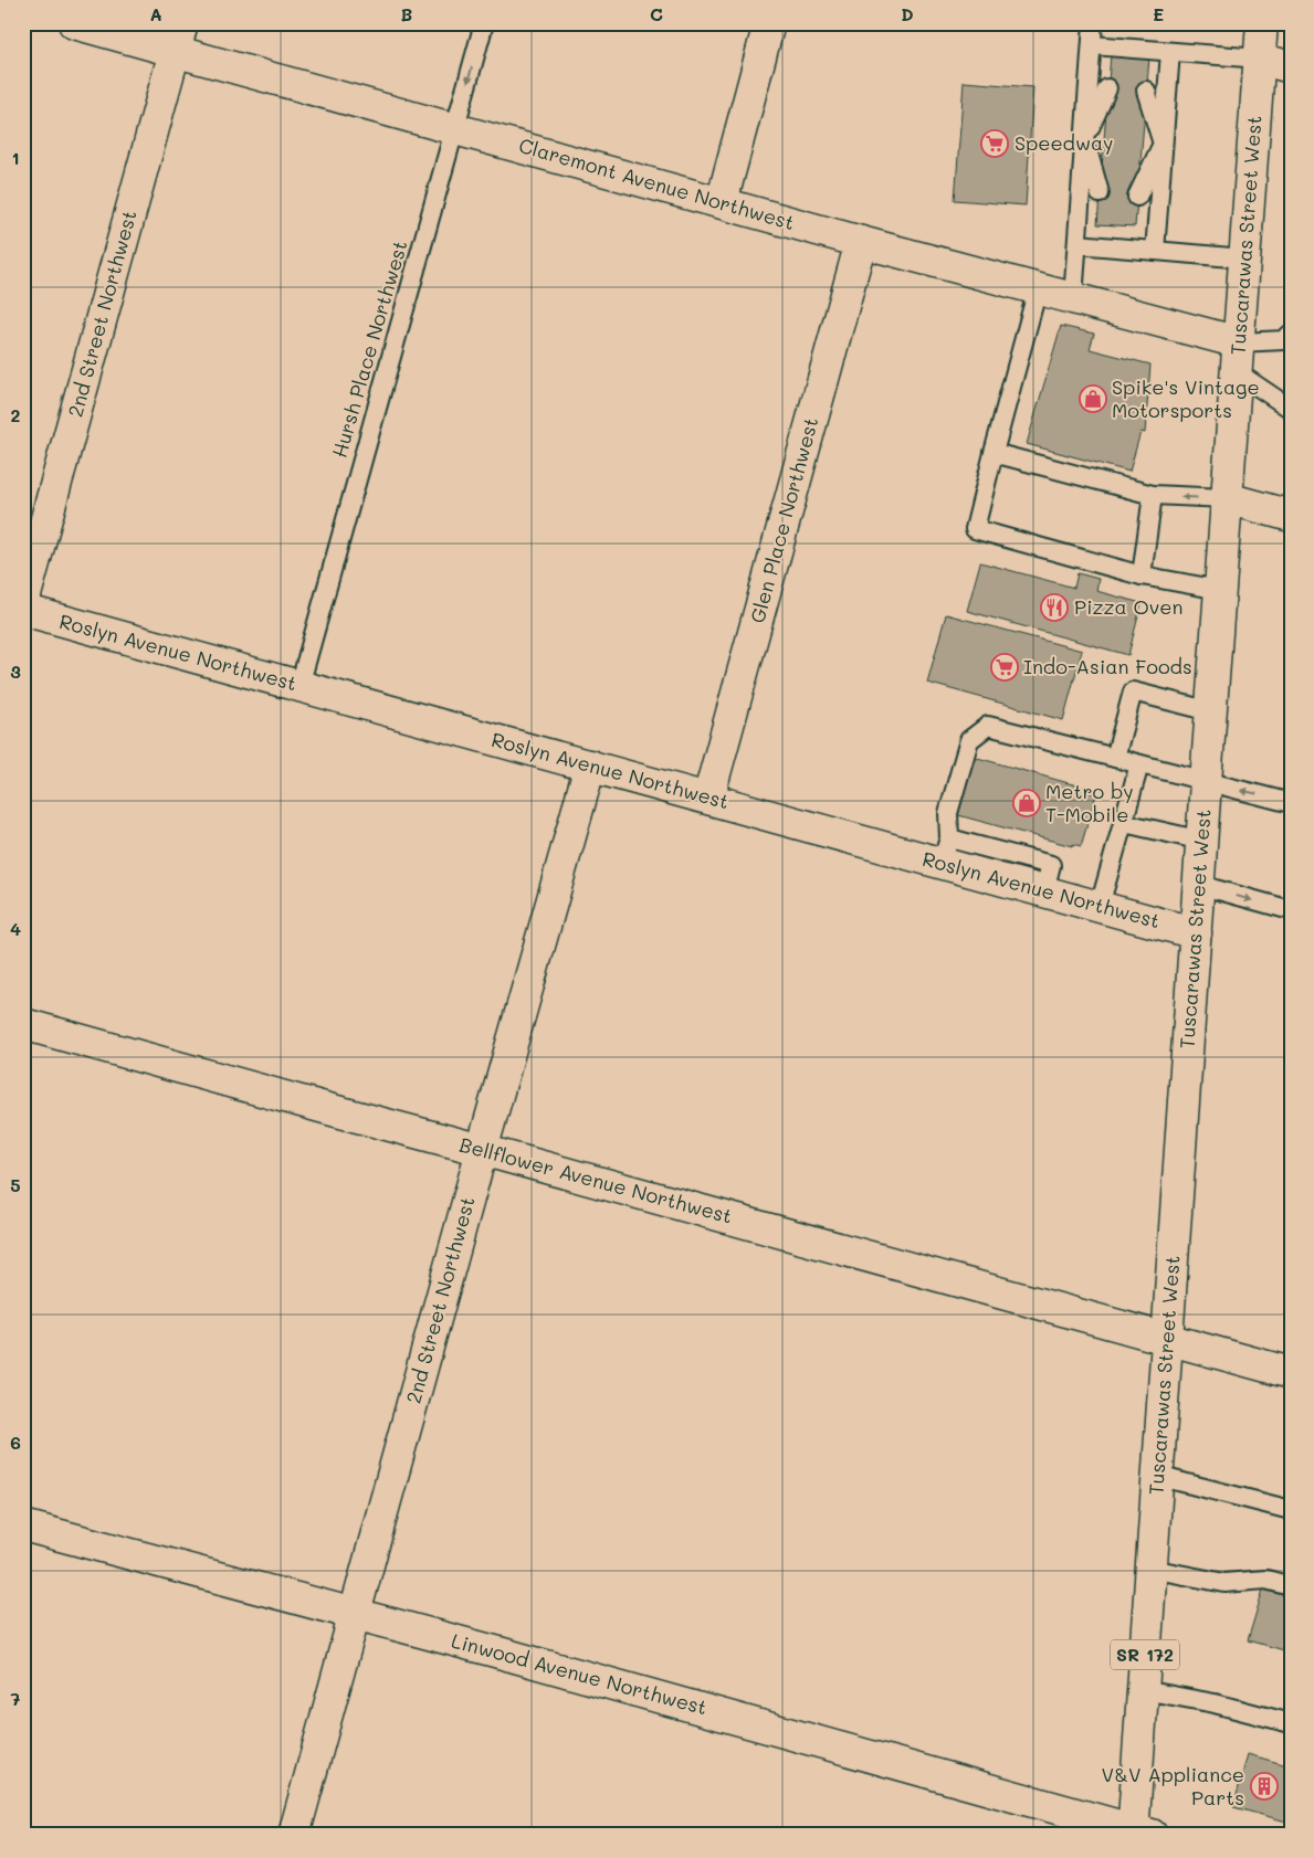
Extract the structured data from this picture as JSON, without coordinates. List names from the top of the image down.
{
  "streets": {
    "street": [
      "Claremont Avenue Northwest",
      "Tuscarawas Street West",
      "2nd Street Northwest",
      "Glen Place Northwest",
      "Roslyn Avenue Northwest",
      "Bellflower Avenue Northwest",
      "SR 172",
      "Linwood Avenue Northwest"
    ],
    "lane": ["Hursh Place Northwest"]
  },
  "crossings": [
    ["Claremont Avenue Northwest", "Tuscarawas Street West"],
    ["Claremont Avenue Northwest", "2nd Street Northwest"],
    ["Claremont Avenue Northwest", "Hursh Place Northwest"],
    ["Claremont Avenue Northwest", "Glen Place Northwest"],
    ["Tuscarawas Street West", "Roslyn Avenue Northwest"],
    ["Tuscarawas Street West", "Bellflower Avenue Northwest"],
    ["Tuscarawas Street West", "Linwood Avenue Northwest"],
    ["2nd Street Northwest", "Roslyn Avenue Northwest"],
    ["2nd Street Northwest", "Bellflower Avenue Northwest"],
    ["2nd Street Northwest", "Linwood Avenue Northwest"],
    ["Hursh Place Northwest", "Roslyn Avenue Northwest"],
    ["Glen Place Northwest", "Roslyn Avenue Northwest"]
  ],
  "places": {
    "supermarket": ["Speedway", "Indo-Asian Foods"],
    "shop": ["Spike's Vintage Motorsports", "Metro by T-Mobile"],
    "restaurant": ["Pizza Oven"],
    "building": ["V&V Appliance Parts"]
  },
  "grid": {
    "columns": [
      "A",
      "B",
      "C",
      "D",
      "E"
    ],
    "rows": [
      "1",
      "2",
      "3",
      "4",
      "5",
      "6",
      "7"
    ]
  }
}
